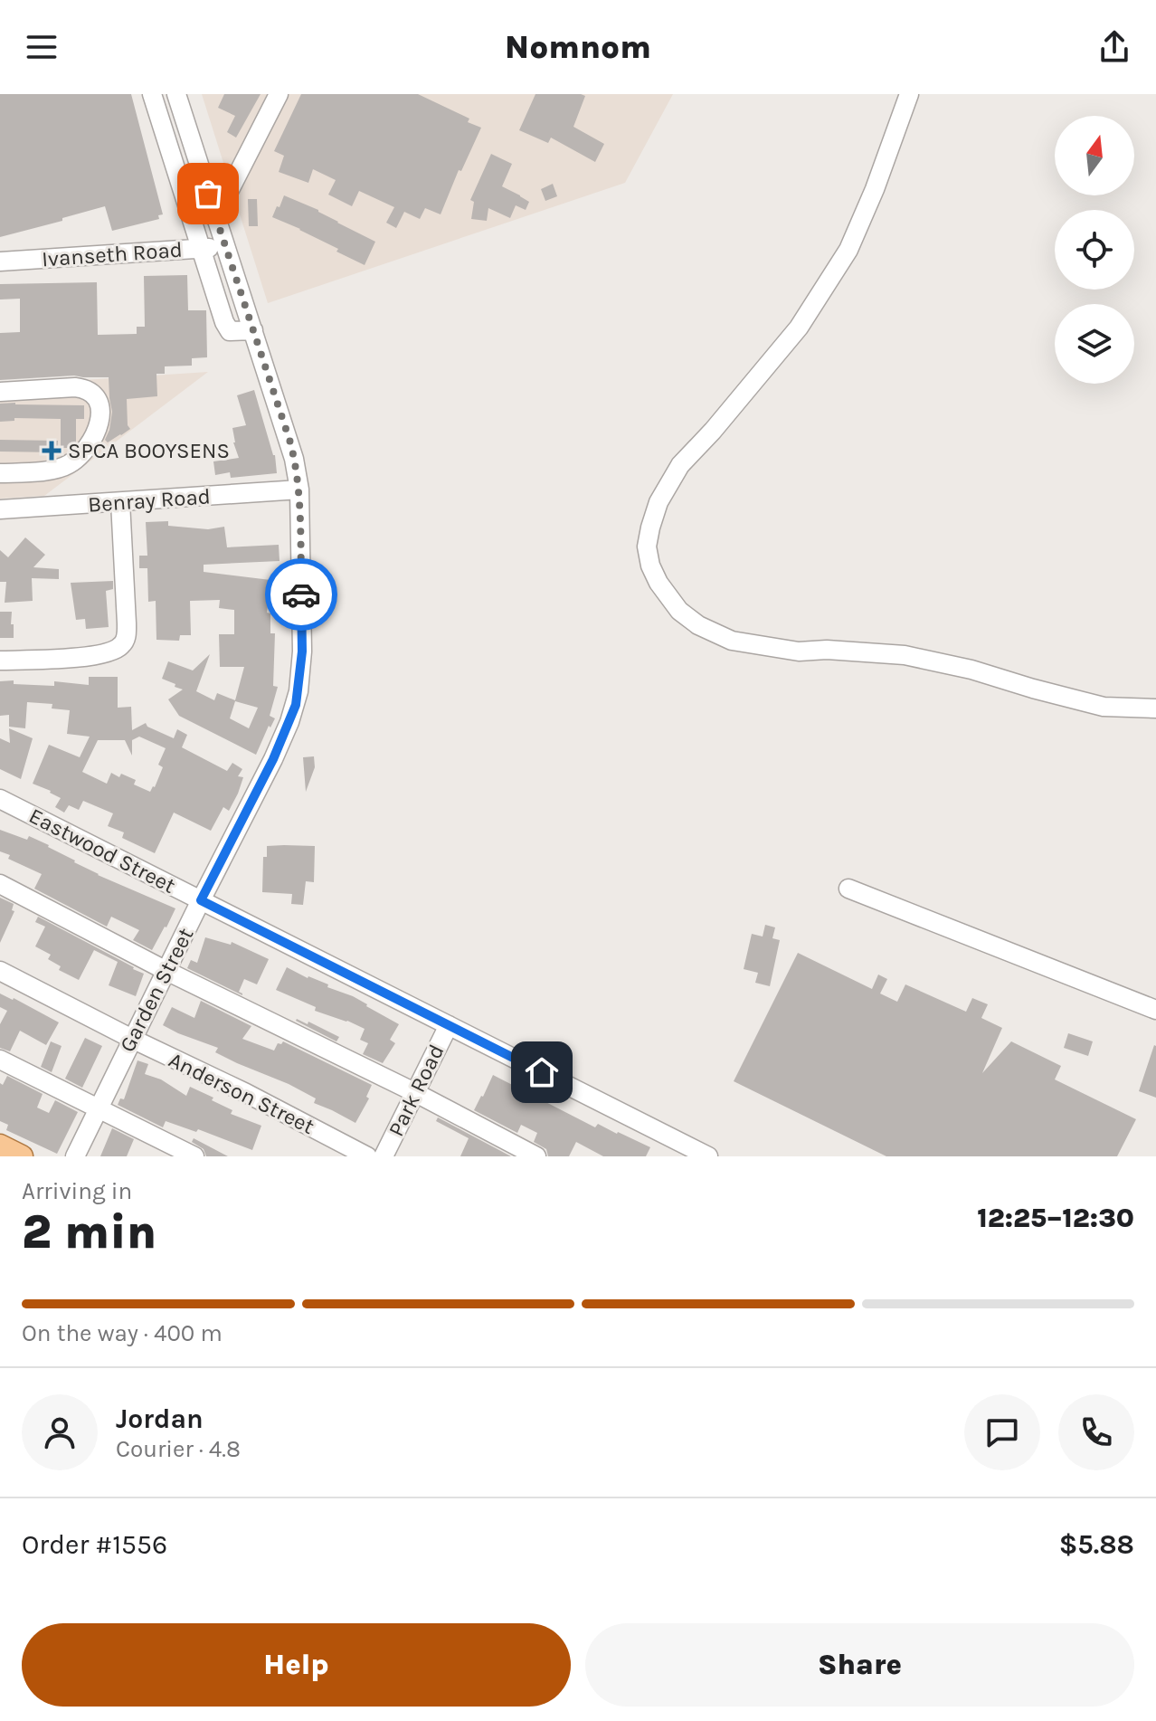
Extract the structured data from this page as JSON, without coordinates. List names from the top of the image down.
{
  "streets": {
    "street": [
      "Ivanseth Road",
      "Benray Road",
      "Eastwood Street",
      "Garden Street",
      "Park Road",
      "Anderson Street"
    ]
  },
  "crossings": [
    ["Ivanseth Road", "Garden Street"],
    ["Benray Road", "Garden Street"],
    ["Eastwood Street", "Garden Street"],
    ["Eastwood Street", "Park Road"],
    ["Garden Street", "Anderson Street"]
  ],
  "places": {
    "health": ["SPCA BOOYSENS"]
  },
  "north": "top",
  "page": {
    "header": "Nomnom",
    "heading": ["2 min", "Arriving in", "12:25–12:30"],
    "panel": [
      "Jordan",
      "Courier · 4.8",
      "Order #1556",
      "$5.88"
    ],
    "bar": "On the way · 400 m",
    "buttons": ["Help", "Share"]
  }
}
